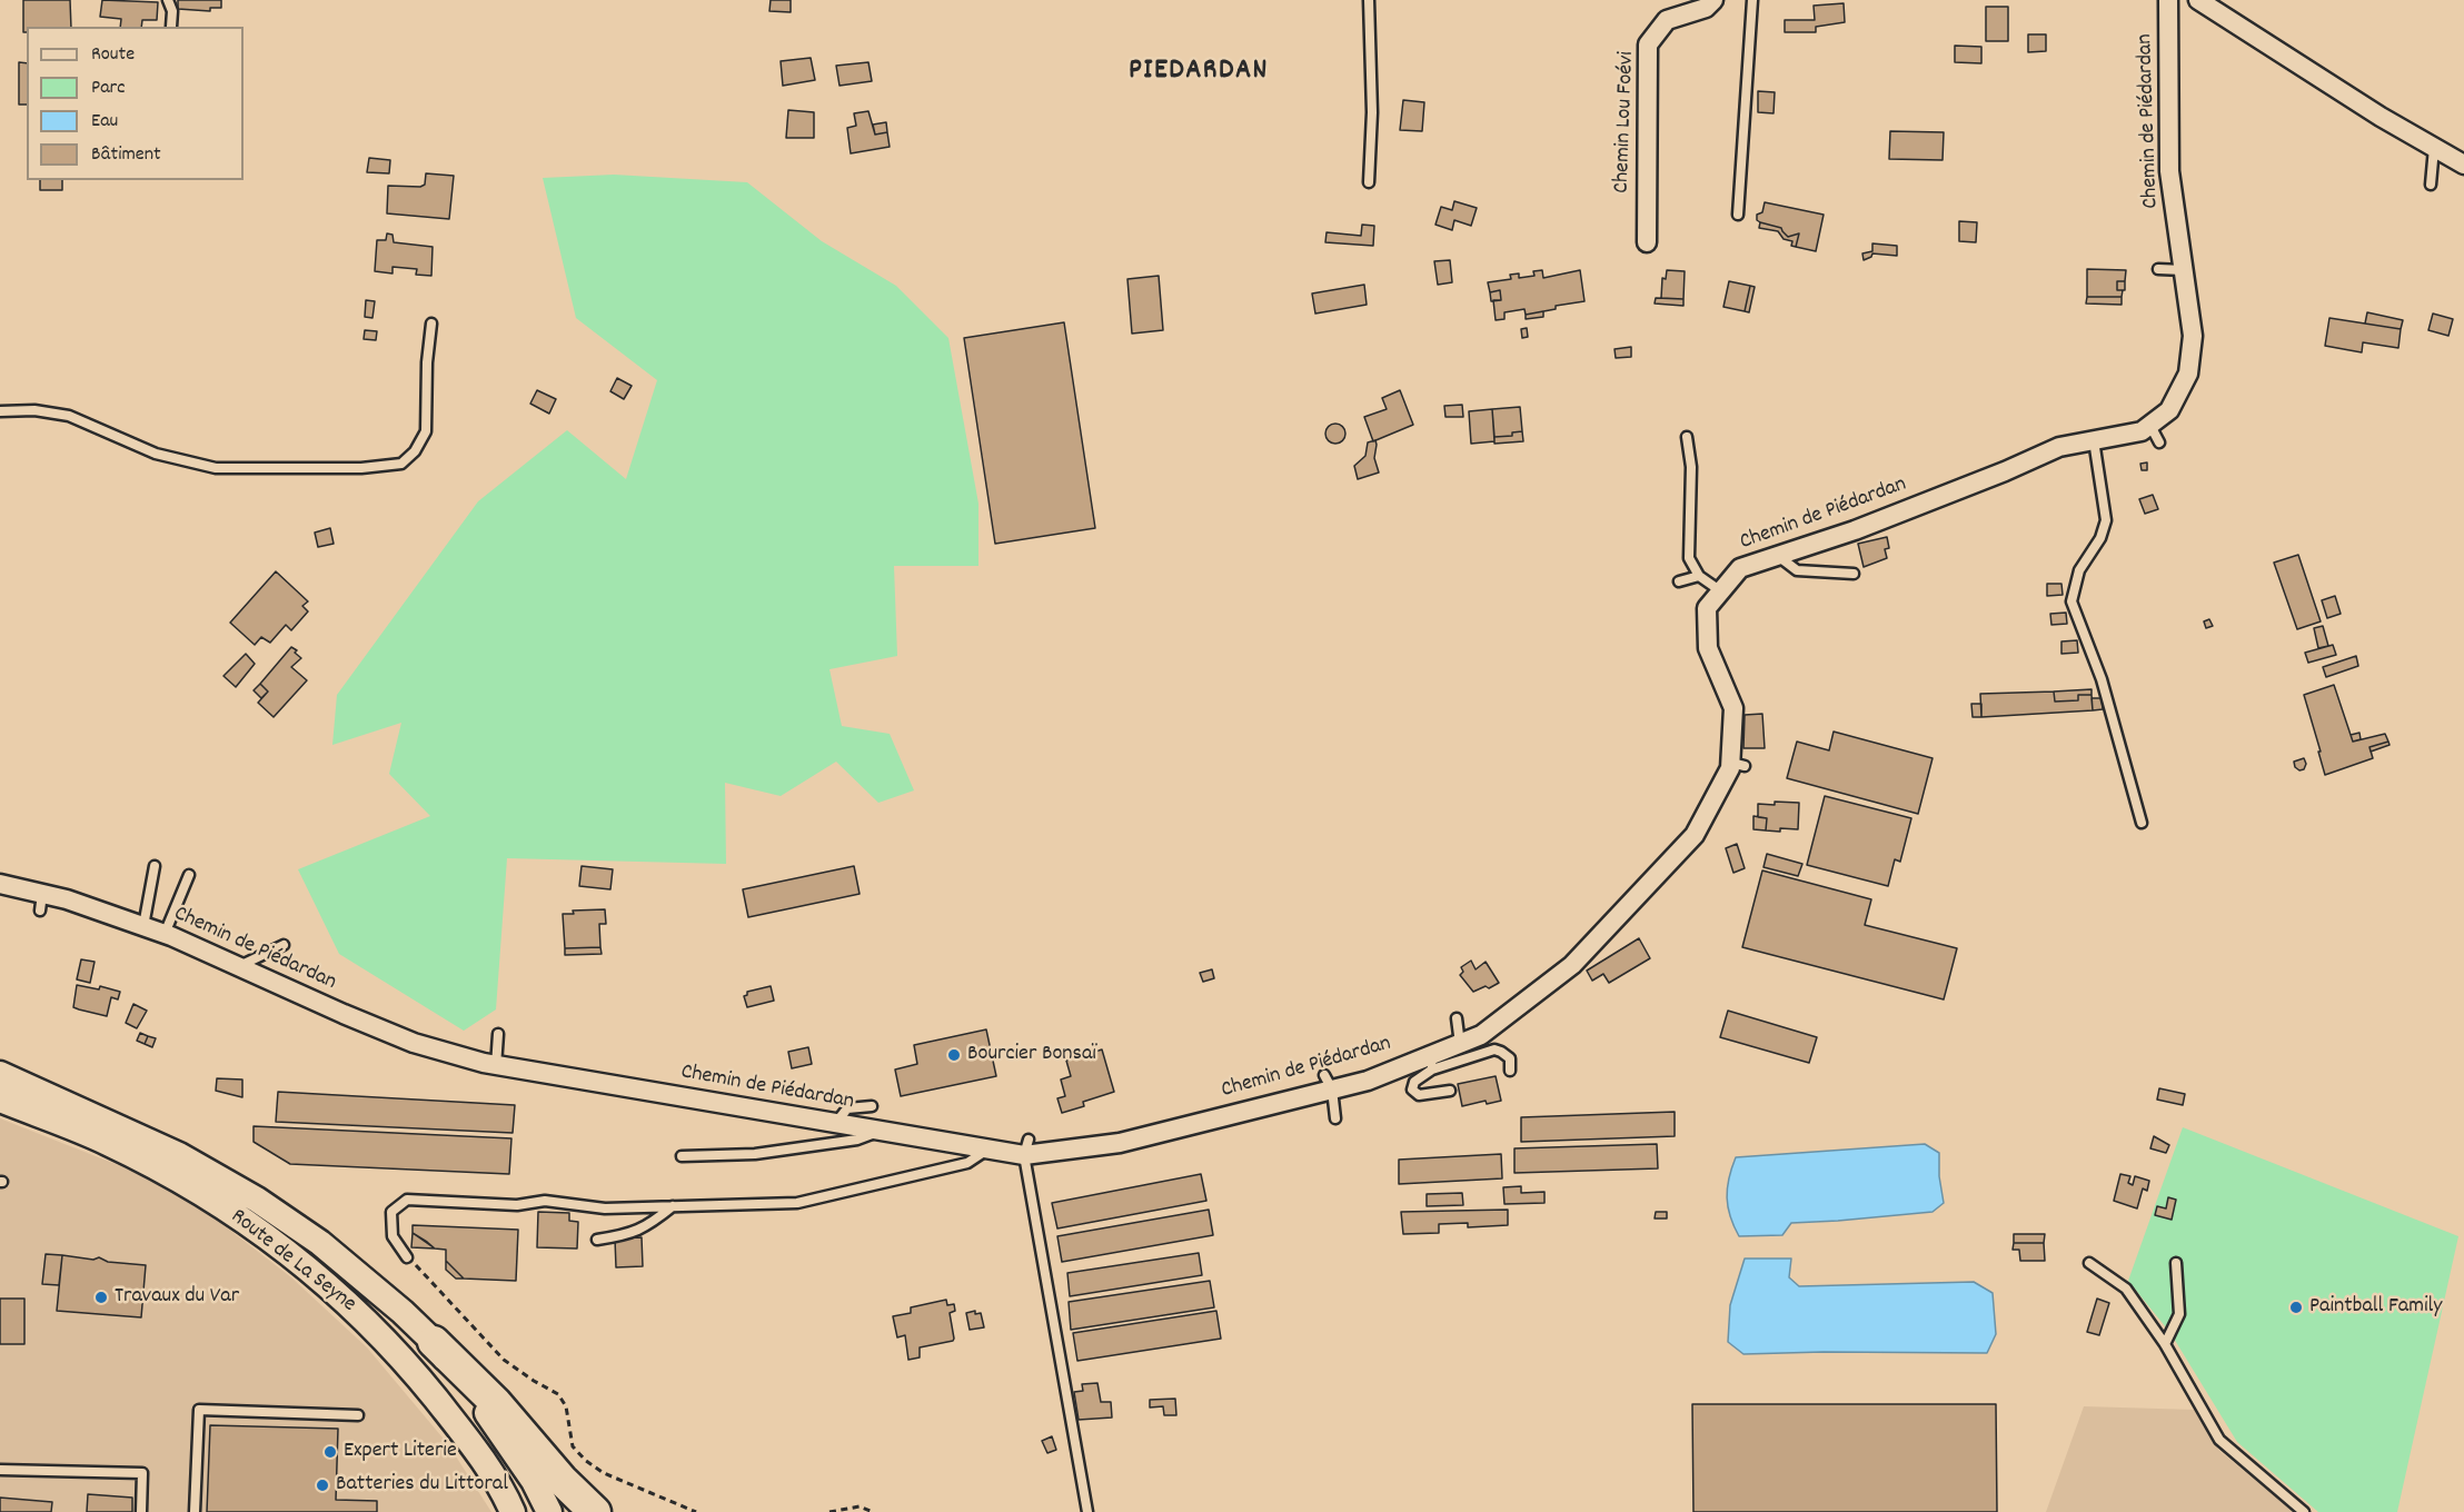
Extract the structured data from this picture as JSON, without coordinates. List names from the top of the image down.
{
  "streets": {
    "main road": ["Route de La Seyne"],
    "street": ["Chemin de Piédardan", "Chemin Lou Foévi"]
  },
  "districts": ["PIEDARDAN"],
  "places": [
    "Bourcier Bonsaï",
    "Travaux du Var",
    "Paintball Family",
    "Expert Literie",
    "Batteries du Littoral"
  ],
  "legend": [
    "Route",
    "Parc",
    "Eau",
    "Bâtiment"
  ]
}
